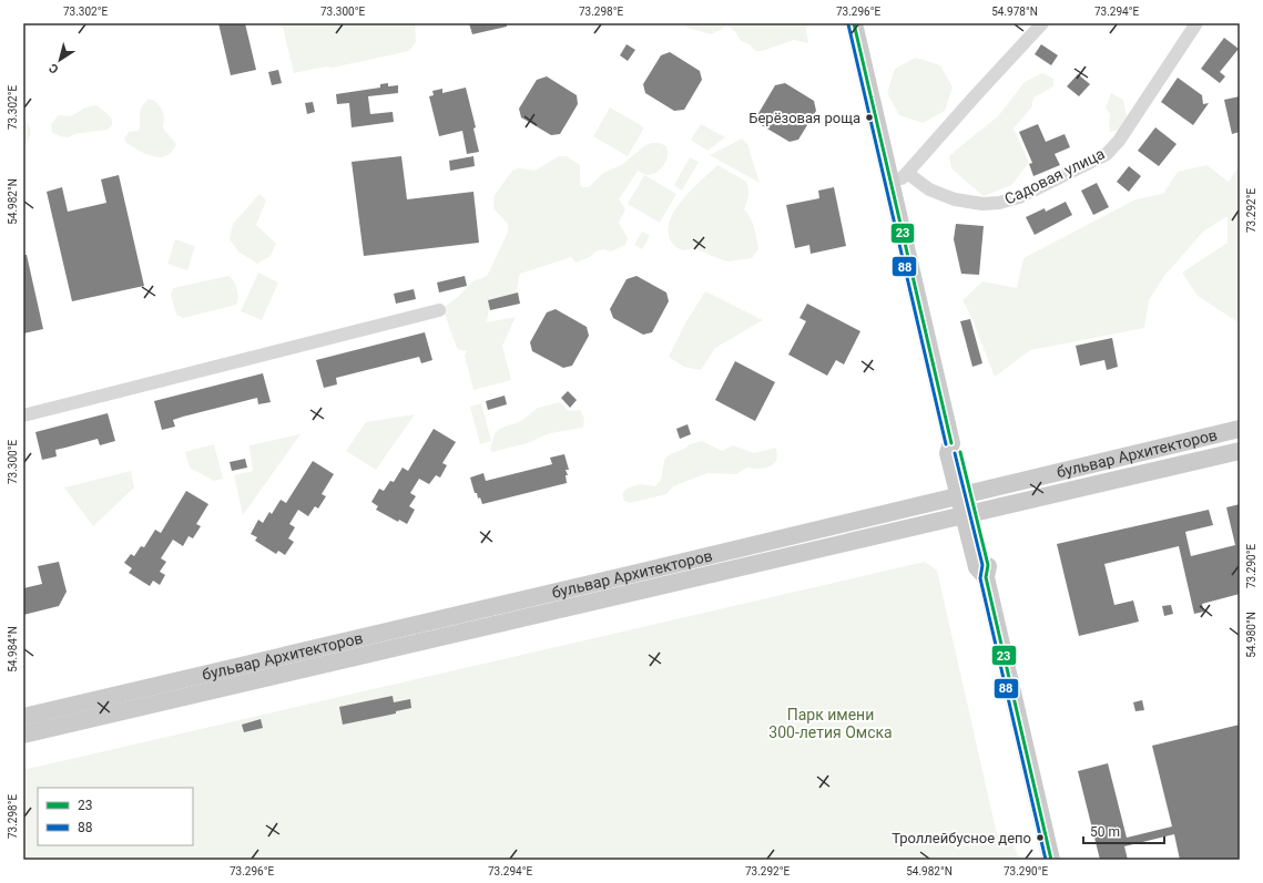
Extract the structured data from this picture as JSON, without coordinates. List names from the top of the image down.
{
  "streets": {
    "main road": ["бульвар Архитекторов"],
    "street": ["Садовая улица"]
  },
  "parks": ["Парк имени 300-летия Омска"],
  "places": ["Берёзовая роща", "Троллейбусное депо"],
  "lines": ["transit line 23", "transit line 88"],
  "legend": ["23", "88"],
  "scale_bar": "50 m",
  "north": "bottom left",
  "coordinates": [
    "73.302°E",
    "73.300°E",
    "73.298°E",
    "73.296°E",
    "54.978°N",
    "73.294°E",
    "54.982°N",
    "73.292°E",
    "73.290°E",
    "54.980°N",
    "54.984°N"
  ]
}
